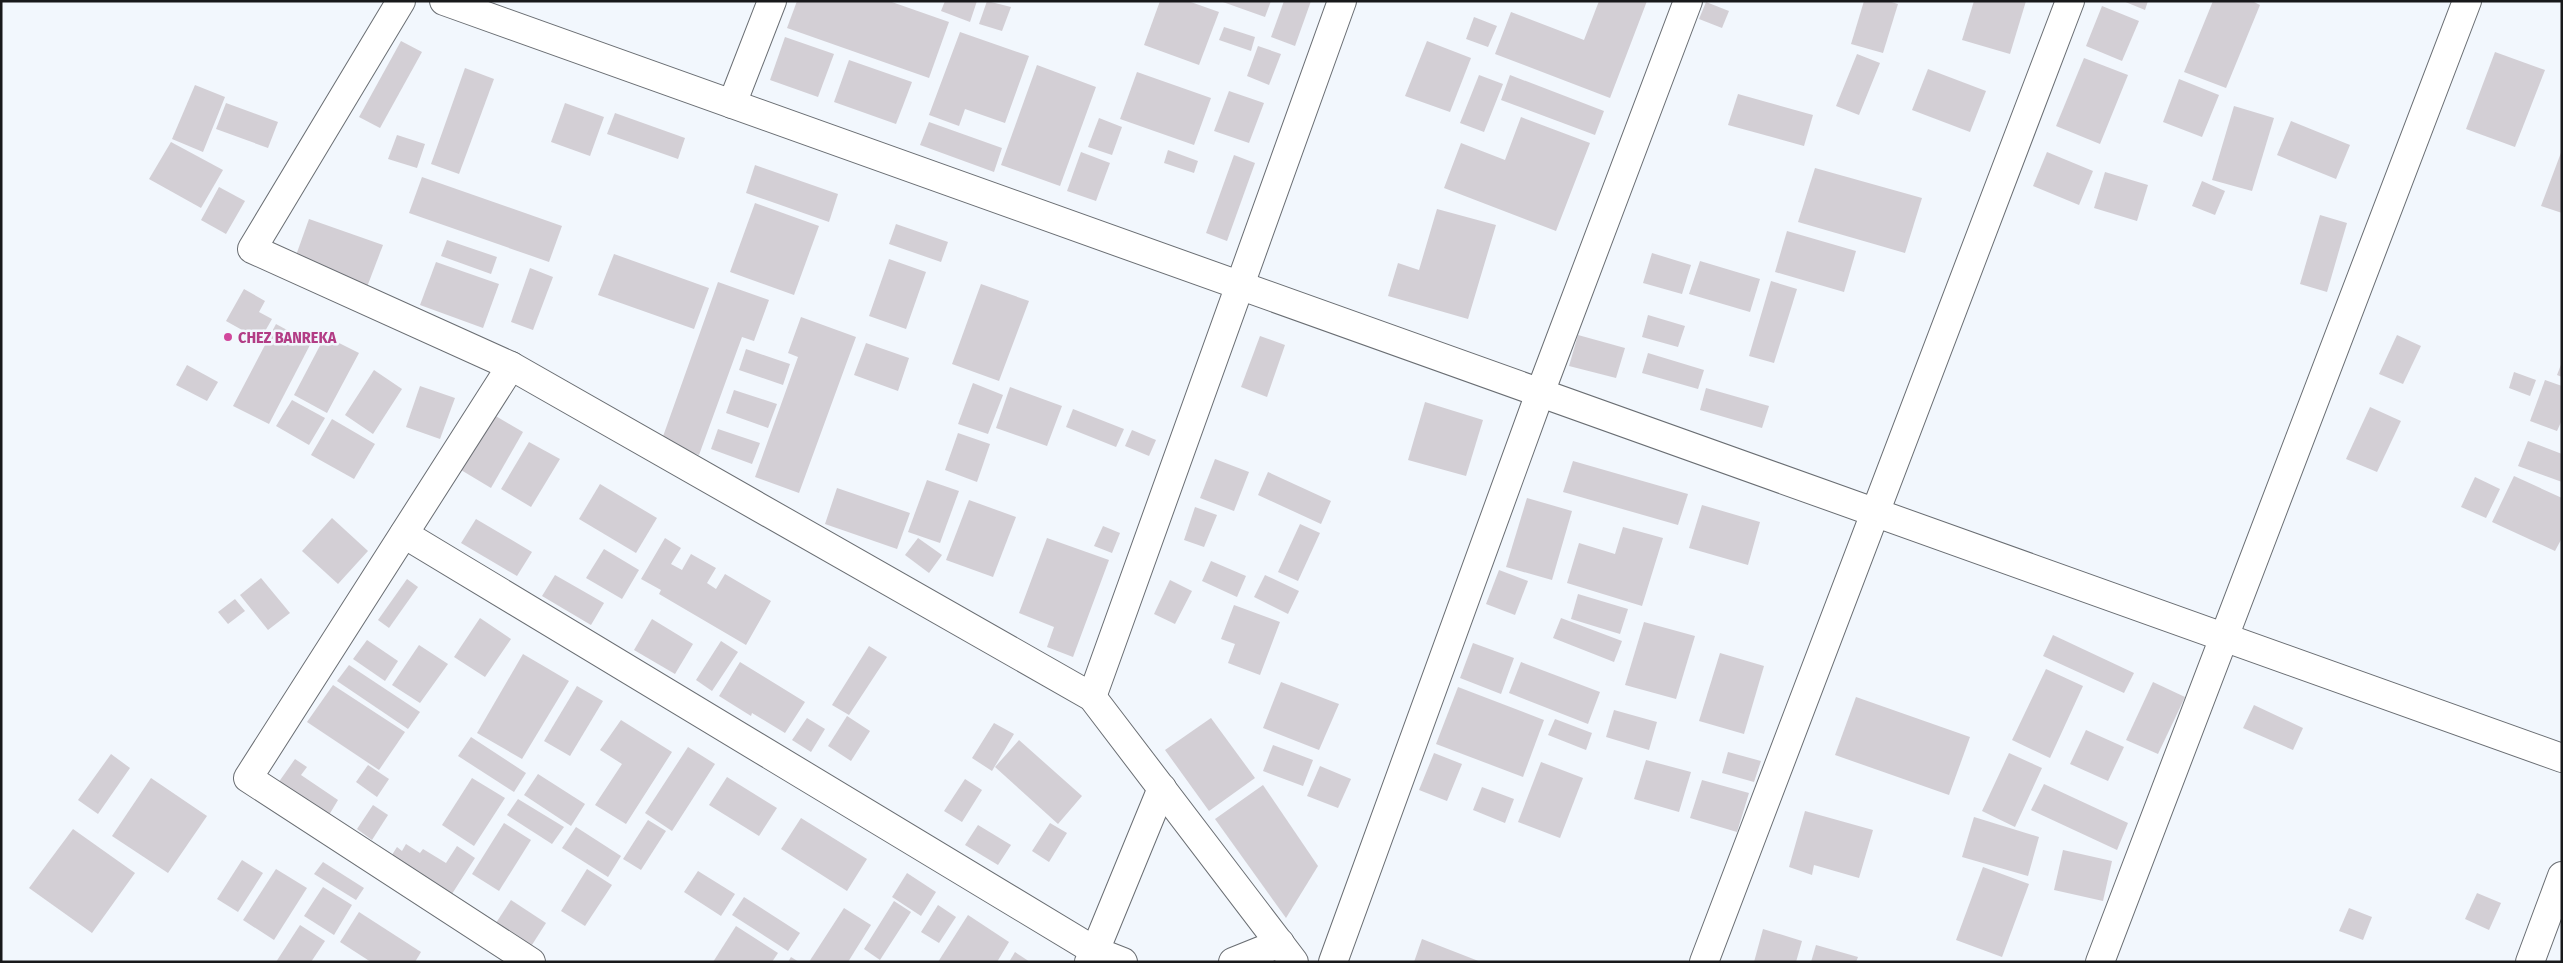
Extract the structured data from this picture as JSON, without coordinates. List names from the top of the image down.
{
  "places": ["CHEZ BANREKA"]
}
